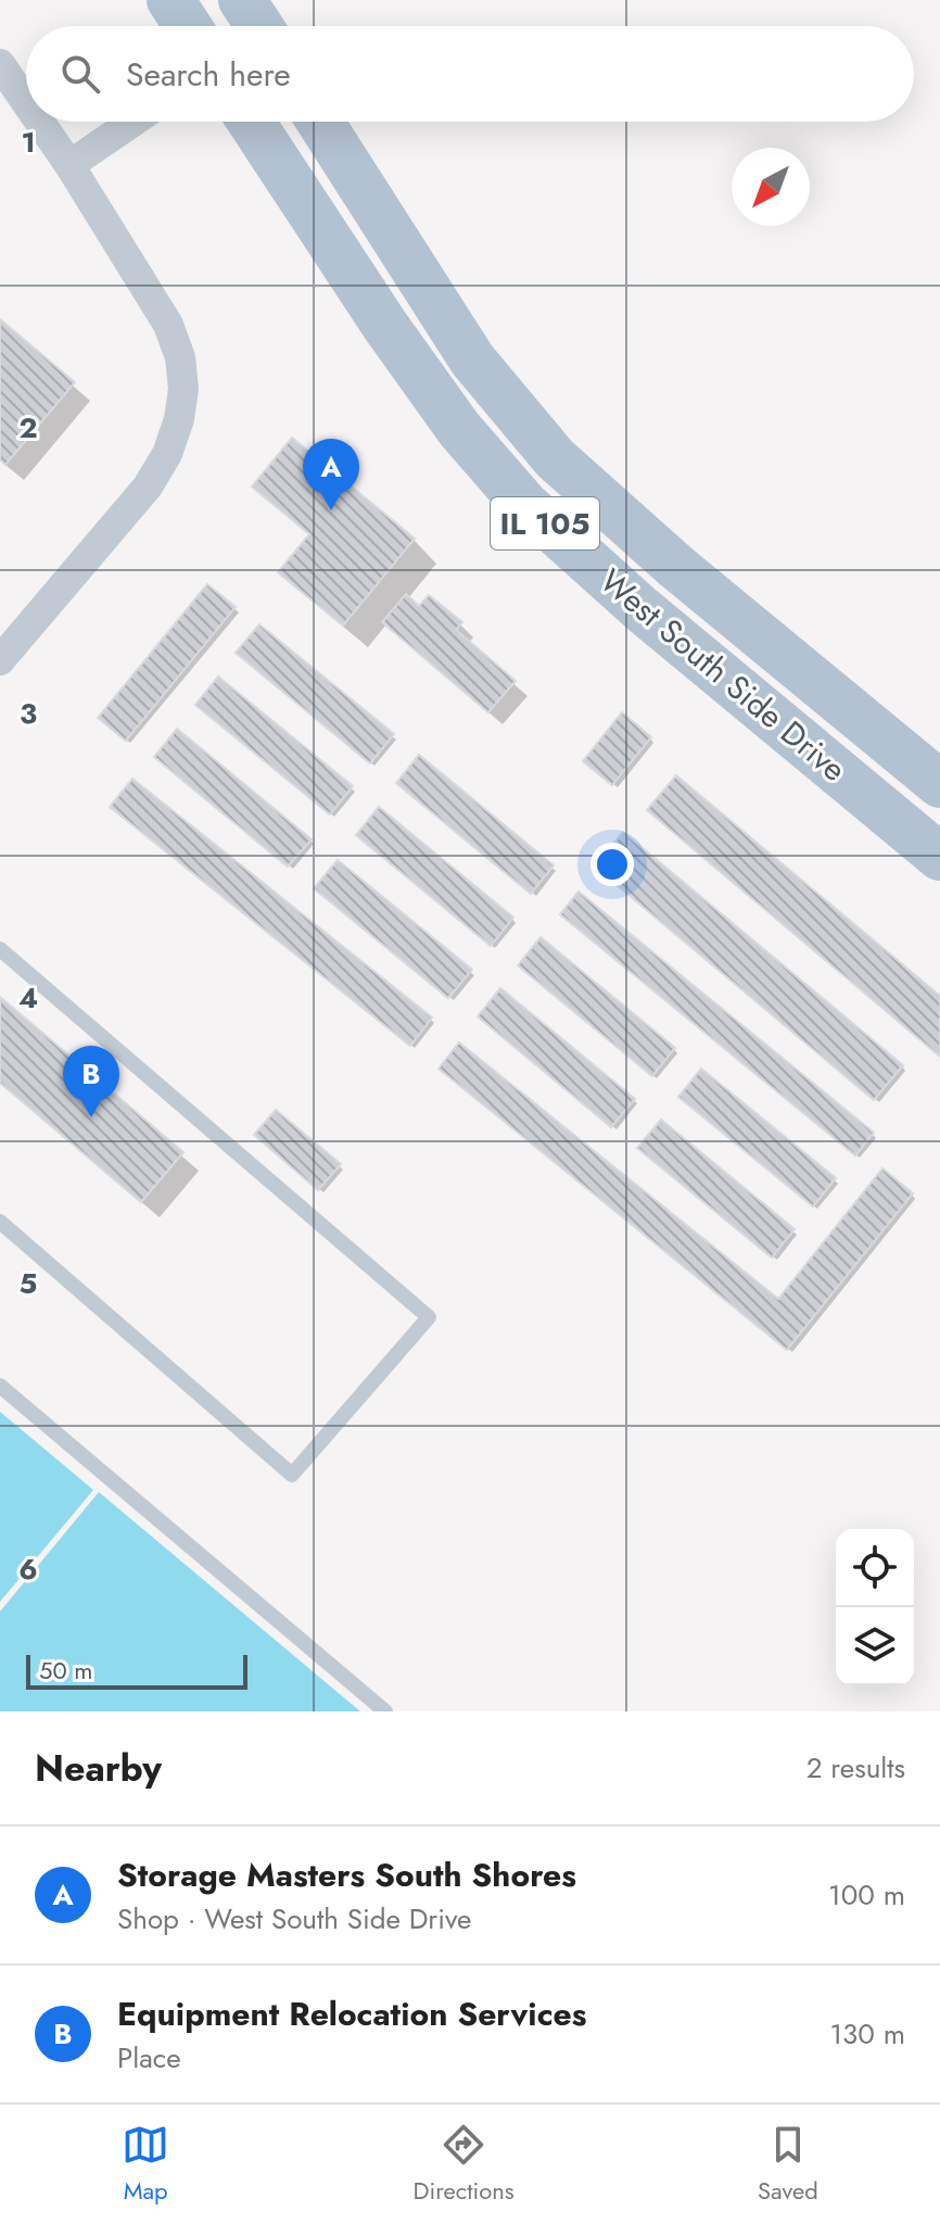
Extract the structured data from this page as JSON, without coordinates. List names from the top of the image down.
{
  "streets": {
    "main road": ["IL 105", "West South Side Drive"]
  },
  "scale_bar": "50 m",
  "north": "bottom left",
  "page": {
    "search": "Search here",
    "pins": ["A", "B"],
    "scale": "50 m",
    "heading": ["Nearby", "2 results"],
    "list": [
      {
        "mark": "A",
        "name": "Storage Masters South Shores",
        "note": "Shop · West South Side Drive",
        "value": "100 m"
      },
      {
        "mark": "B",
        "name": "Equipment Relocation Services",
        "note": "Place",
        "value": "130 m"
      }
    ],
    "nav": ["Map", "Directions", "Saved"]
  },
  "grid": {
    "rows": [
      "1",
      "2",
      "3",
      "4",
      "5",
      "6"
    ]
  }
}
